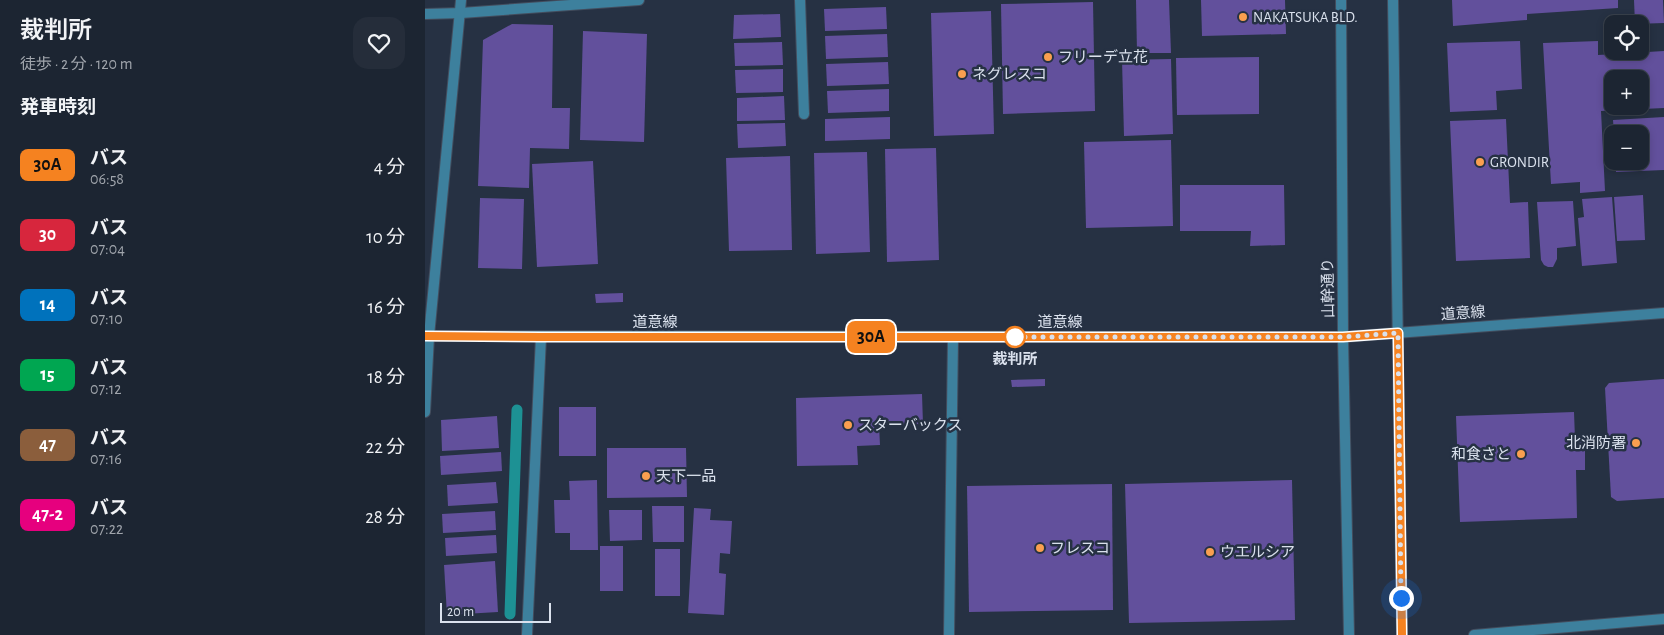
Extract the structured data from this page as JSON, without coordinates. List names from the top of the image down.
{
  "streets": {
    "street": ["山幹通り", "道意線"]
  },
  "crossings": [
    ["山幹通り", "道意線"]
  ],
  "places": [
    "NAKATSUKA BLD.",
    "フリーデ立花",
    "ネグレスコ",
    "GRONDIR",
    "裁判所",
    "スターバックス",
    "北消防署",
    "和食さと",
    "天下一品",
    "フレスコ",
    "ウエルシア"
  ],
  "lines": ["bus line 30A"],
  "scale_bar": "20 m",
  "page": {
    "heading": [
      ["裁判所", "徒歩 · 2 分 · 120 m"],
      "発車時刻"
    ],
    "on_map": "30A",
    "map_buttons": ["+", "−"],
    "list": [
      {
        "mark": "30A",
        "name": "バス",
        "note": "06:58",
        "value": "4 分"
      },
      {
        "mark": "30",
        "name": "バス",
        "note": "07:04",
        "value": "10 分"
      },
      {
        "mark": "14",
        "name": "バス",
        "note": "07:10",
        "value": "16 分"
      },
      {
        "mark": "15",
        "name": "バス",
        "note": "07:12",
        "value": "18 分"
      },
      {
        "mark": "47",
        "name": "バス",
        "note": "07:16",
        "value": "22 分"
      },
      {
        "mark": "47-2",
        "name": "バス",
        "note": "07:22",
        "value": "28 分"
      }
    ],
    "scale": "20 m"
  }
}
